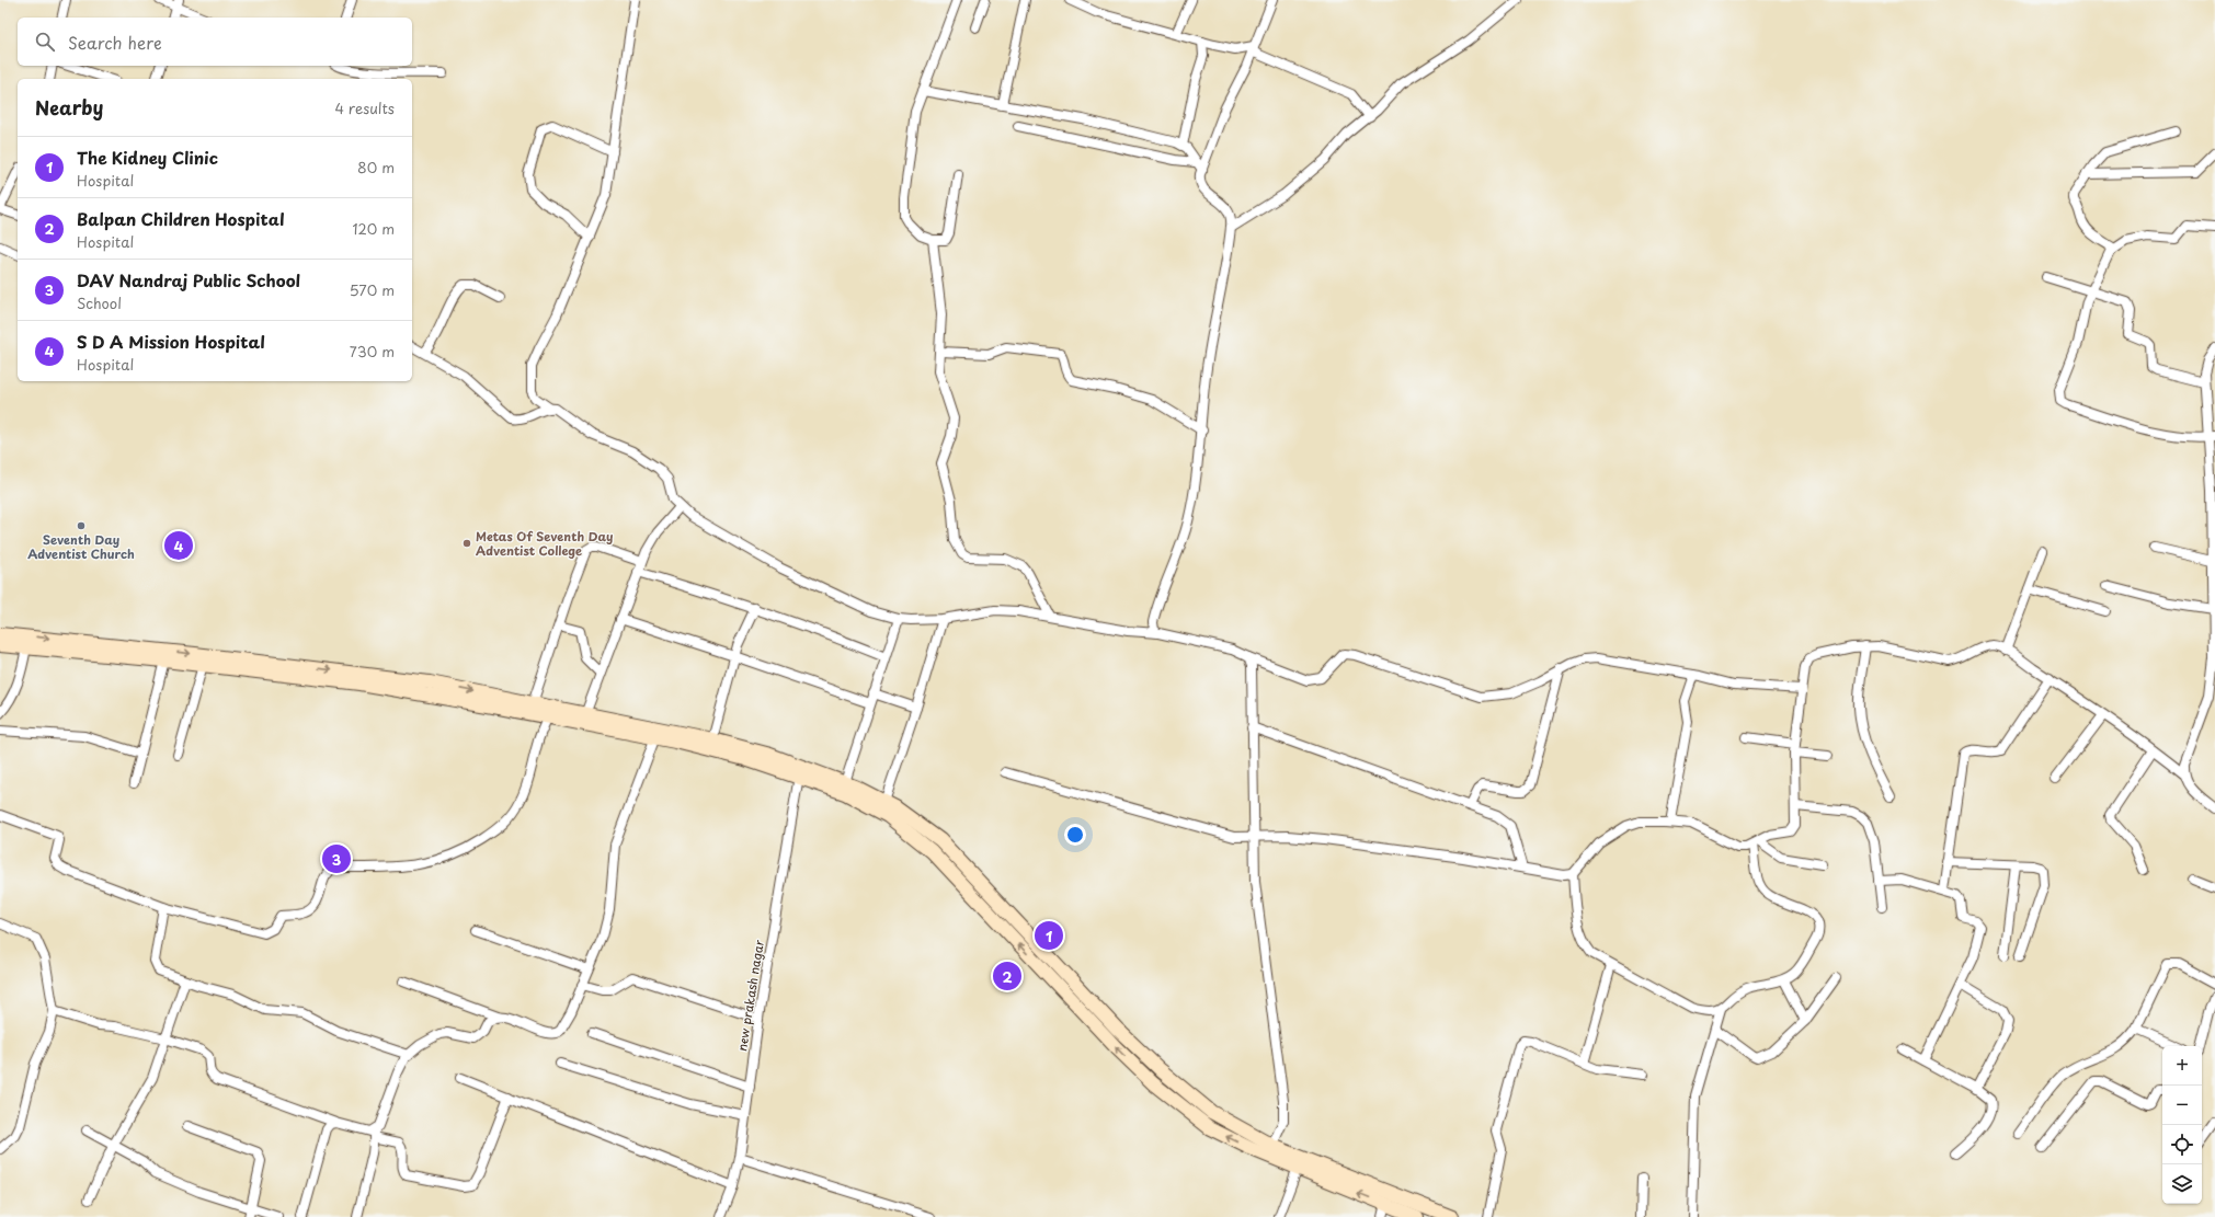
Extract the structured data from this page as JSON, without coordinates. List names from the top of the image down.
{
  "streets": {
    "street": ["new prakash nagar"]
  },
  "places": ["Seventh Day Adventist Church", "Metas Of Seventh Day Adventist College"],
  "page": {
    "search": "Search here",
    "heading": ["Nearby", "4 results"],
    "list": [
      {
        "mark": "1",
        "name": "The Kidney Clinic",
        "note": "Hospital",
        "value": "80 m"
      },
      {
        "mark": "2",
        "name": "Balpan Children Hospital",
        "note": "Hospital",
        "value": "120 m"
      },
      {
        "mark": "3",
        "name": "DAV Nandraj Public School",
        "note": "School",
        "value": "570 m"
      },
      {
        "mark": "4",
        "name": "S D A Mission Hospital",
        "note": "Hospital",
        "value": "730 m"
      }
    ],
    "pins": [
      "4",
      "3",
      "1",
      "2"
    ],
    "map_buttons": ["+", "−"]
  }
}
